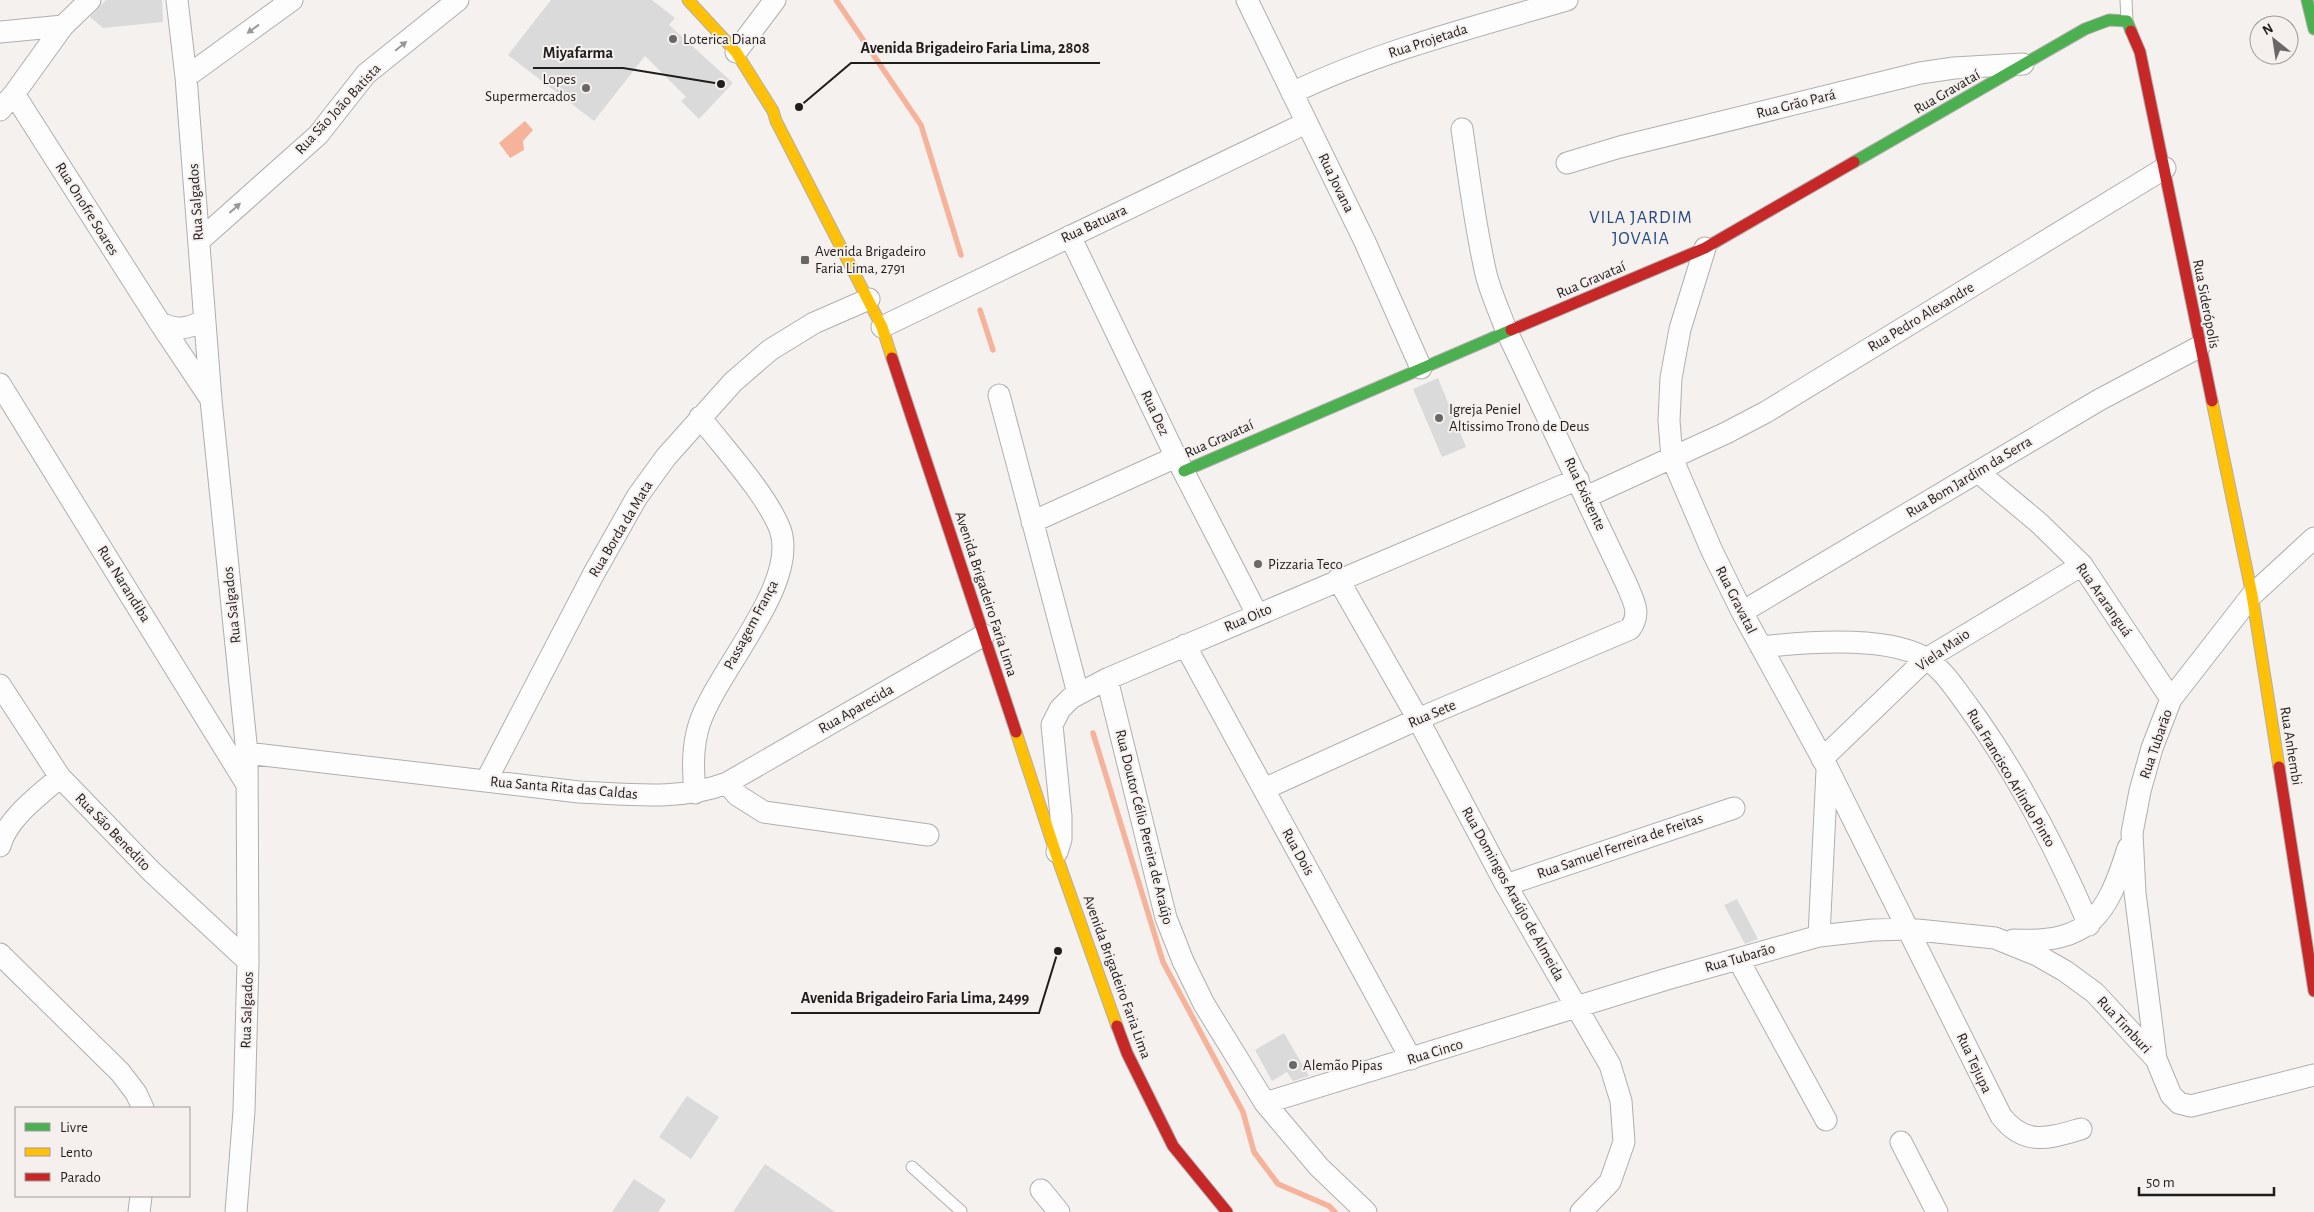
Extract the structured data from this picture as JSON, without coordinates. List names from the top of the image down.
{
  "streets": {
    "street": [
      "Rua Projetada",
      "Rua Gravataí",
      "Rua Grão Pará",
      "Rua São João Batista",
      "Rua Jovana",
      "Rua Salgados",
      "Rua Onofre Soares",
      "Rua Batuara",
      "Rua Siderópolis",
      "Rua Pedro Alexandre",
      "Rua Dez",
      "Rua Bom Jardim da Serra",
      "Rua Existente",
      "Rua Borda da Mata",
      "Rua Narandiba",
      "Avenida Brigadeiro Faria Lima",
      "Rua Gravatal",
      "Rua Araranguá",
      "Rua Oito",
      "Passagem França",
      "Viela Maio",
      "Rua Aparecida",
      "Rua Sete",
      "Rua Tubarão",
      "Rua Anhembi",
      "Rua Francisco Arlindo Pinto",
      "Rua Santa Rita das Caldas",
      "Rua Doutor Célio Pereira de Araújo",
      "Rua São Benedito",
      "Rua Samuel Ferreira de Freitas",
      "Rua Dois",
      "Rua Domingos Araújo de Almeida",
      "Rua Timburi",
      "Rua Cinco",
      "Rua Tejupa"
    ]
  },
  "crossings": [
    ["Rua Projetada", "Rua Jovana"],
    ["Rua Gravataí", "Rua Grão Pará"],
    ["Rua Gravataí", "Rua Jovana"],
    ["Rua Gravataí", "Rua Siderópolis"],
    ["Rua Gravataí", "Rua Dez"],
    ["Rua Gravataí", "Rua Existente"],
    ["Rua Gravataí", "Rua Gravatal"],
    ["Rua São João Batista", "Rua Salgados"],
    ["Rua Jovana", "Rua Batuara"],
    ["Rua Salgados", "Rua Onofre Soares"],
    ["Rua Salgados", "Rua Narandiba"],
    ["Rua Salgados", "Rua Santa Rita das Caldas"],
    ["Rua Salgados", "Rua São Benedito"],
    ["Rua Batuara", "Rua Dez"],
    ["Rua Batuara", "Avenida Brigadeiro Faria Lima"],
    ["Rua Siderópolis", "Rua Pedro Alexandre"],
    ["Rua Siderópolis", "Rua Bom Jardim da Serra"],
    ["Rua Siderópolis", "Rua Tubarão"],
    ["Rua Siderópolis", "Rua Anhembi"],
    ["Rua Pedro Alexandre", "Rua Gravatal"],
    ["Rua Pedro Alexandre", "Rua Oito"],
    ["Rua Dez", "Rua Oito"],
    ["Rua Bom Jardim da Serra", "Rua Gravatal"],
    ["Rua Bom Jardim da Serra", "Rua Araranguá"],
    ["Rua Existente", "Rua Oito"],
    ["Rua Existente", "Rua Sete"],
    ["Rua Borda da Mata", "Avenida Brigadeiro Faria Lima"],
    ["Rua Borda da Mata", "Passagem França"],
    ["Rua Borda da Mata", "Rua Santa Rita das Caldas"],
    ["Avenida Brigadeiro Faria Lima", "Rua Oito"],
    ["Avenida Brigadeiro Faria Lima", "Rua Aparecida"],
    ["Rua Gravatal", "Rua Oito"],
    ["Rua Gravatal", "Viela Maio"],
    ["Rua Gravatal", "Rua Tubarão"],
    ["Rua Gravatal", "Rua Francisco Arlindo Pinto"],
    ["Rua Gravatal", "Rua Timburi"],
    ["Rua Gravatal", "Rua Tejupa"],
    ["Rua Araranguá", "Viela Maio"],
    ["Rua Araranguá", "Rua Tubarão"],
    ["Rua Oito", "Rua Doutor Célio Pereira de Araújo"],
    ["Rua Oito", "Rua Dois"],
    ["Rua Oito", "Rua Domingos Araújo de Almeida"],
    ["Passagem França", "Rua Santa Rita das Caldas"],
    ["Viela Maio", "Rua Francisco Arlindo Pinto"],
    ["Rua Aparecida", "Rua Santa Rita das Caldas"],
    ["Rua Sete", "Rua Dois"],
    ["Rua Sete", "Rua Domingos Araújo de Almeida"],
    ["Rua Tubarão", "Rua Anhembi"],
    ["Rua Tubarão", "Rua Domingos Araújo de Almeida"],
    ["Rua Tubarão", "Rua Timburi"],
    ["Rua Tubarão", "Rua Cinco"],
    ["Rua Tubarão", "Rua Tejupa"],
    ["Rua Francisco Arlindo Pinto", "Rua Timburi"],
    ["Rua Doutor Célio Pereira de Araújo", "Rua Cinco"],
    ["Rua Samuel Ferreira de Freitas", "Rua Domingos Araújo de Almeida"],
    ["Rua Dois", "Rua Cinco"],
    ["Rua Domingos Araújo de Almeida", "Rua Cinco"],
    ["Rua Timburi", "Rua Tejupa"]
  ],
  "districts": ["VILA JARDIM JOVAIA"],
  "places": {
    "other": [
      "Loterica Diana",
      "Miyafarma",
      "Lopes Supermercados",
      "Avenida Brigadeiro Faria Lima, 2808",
      "Igreja Peniel Altissimo Trono de Deus",
      "Pizzaria Teco",
      "Avenida Brigadeiro Faria Lima, 2499",
      "Alemão Pipas"
    ],
    "transit": ["Avenida Brigadeiro Faria Lima, 2791"]
  },
  "legend": ["Livre", "Lento", "Parado"],
  "scale_bar": "50 m",
  "north": "top left"
}
